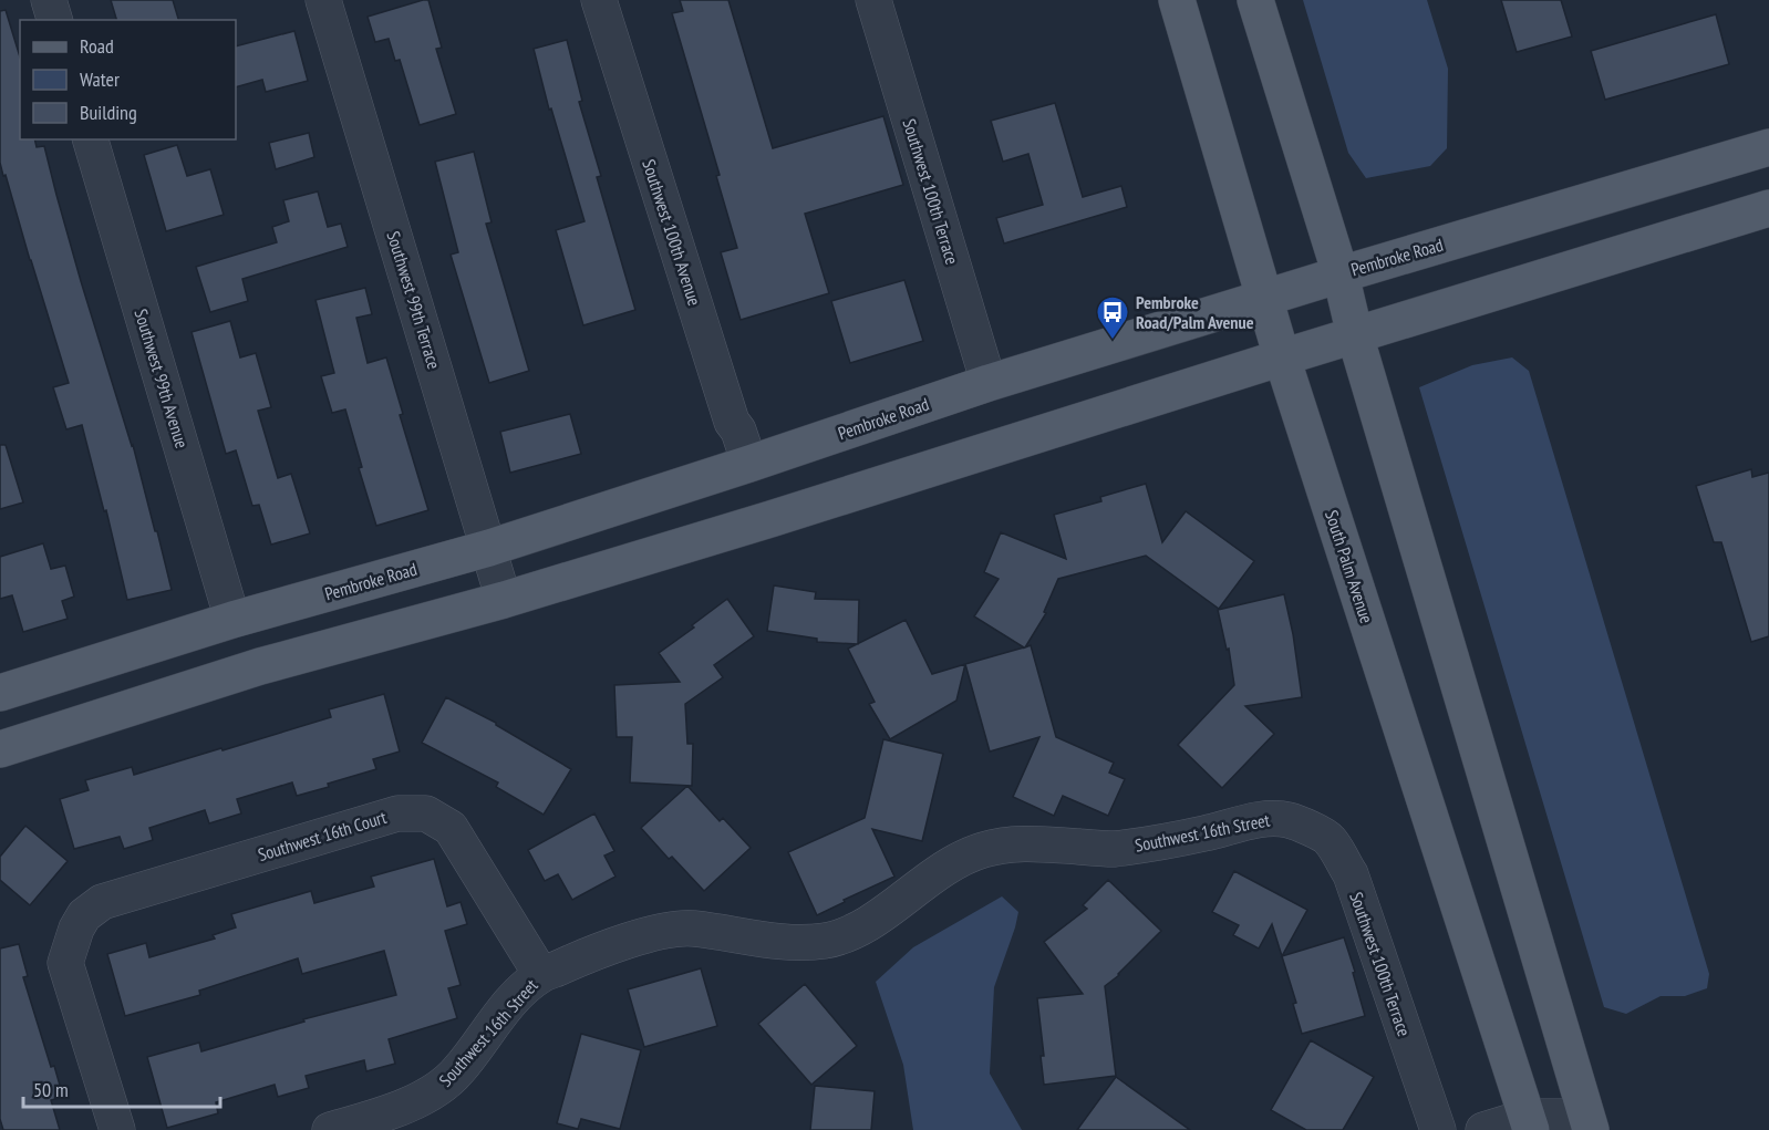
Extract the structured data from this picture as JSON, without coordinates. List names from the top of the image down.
{
  "streets": {
    "main road": ["Pembroke Road", "South Palm Avenue"],
    "street": [
      "Southwest 100th Terrace",
      "Southwest 100th Avenue",
      "Southwest 99th Terrace",
      "Southwest 99th Avenue",
      "Southwest 16th Street",
      "Southwest 16th Court"
    ]
  },
  "crossings": [
    ["Southwest 100th Terrace", "Pembroke Road"],
    ["Southwest 100th Terrace", "Southwest 16th Street"],
    ["Southwest 100th Avenue", "Pembroke Road"],
    ["Pembroke Road", "Southwest 99th Terrace"],
    ["Pembroke Road", "Southwest 99th Avenue"],
    ["Pembroke Road", "South Palm Avenue"],
    ["Southwest 16th Street", "Southwest 16th Court"]
  ],
  "places": {
    "bus stop": ["Pembroke Road/Palm Avenue"]
  },
  "legend": ["Road", "Water", "Building"],
  "scale_bar": "50 m"
}
